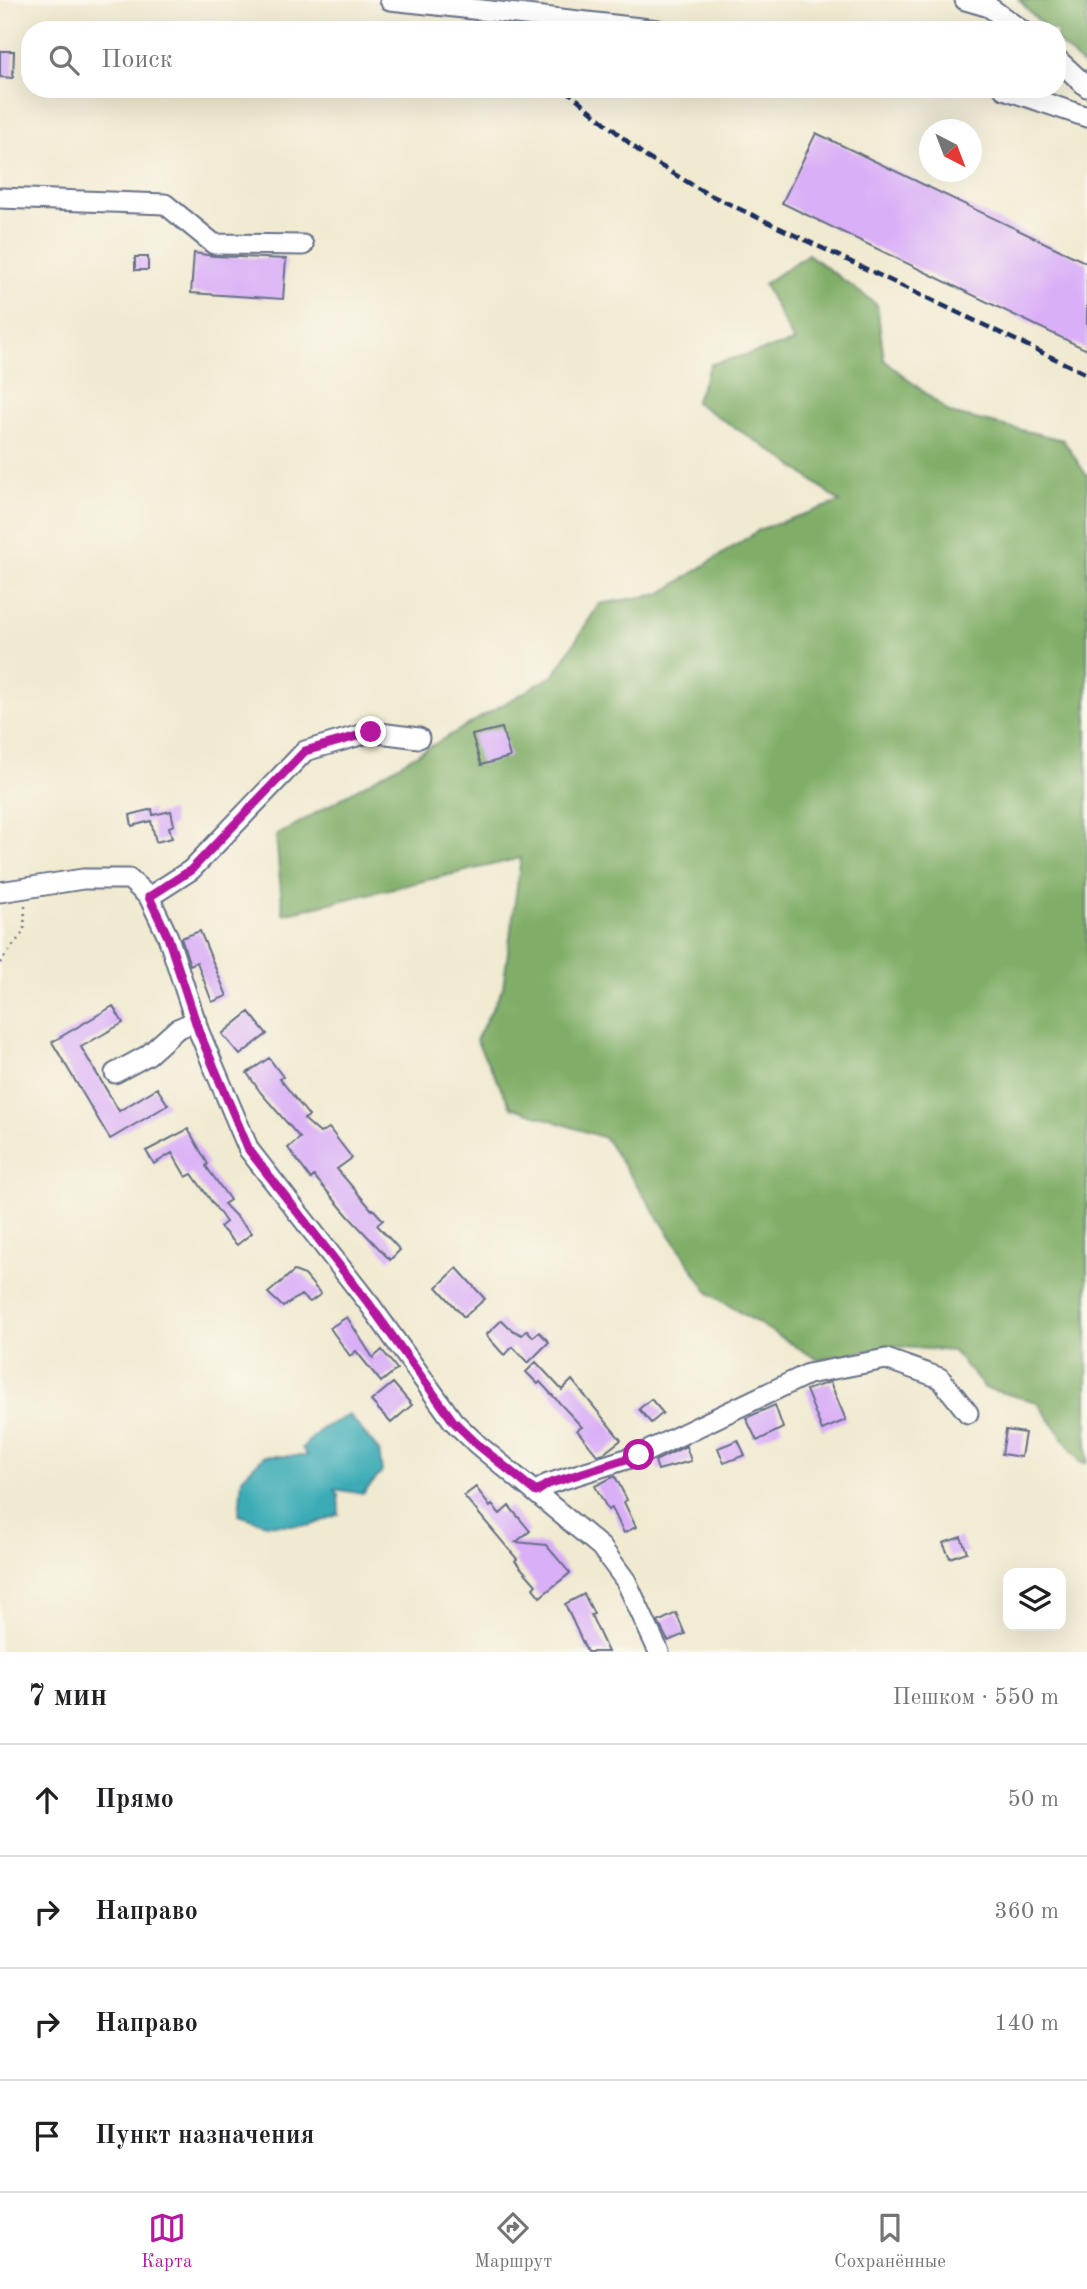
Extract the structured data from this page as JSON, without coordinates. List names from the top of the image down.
{
  "north": "bottom right",
  "page": {
    "search": "Поиск",
    "heading": ["7 мин", "Пешком · 550 m"],
    "list": [
      ["Прямо", "50 m"],
      ["Направо", "360 m"],
      ["Направо", "140 m"],
      "Пункт назначения"
    ],
    "nav": ["Карта", "Маршрут", "Сохранённые"]
  }
}
